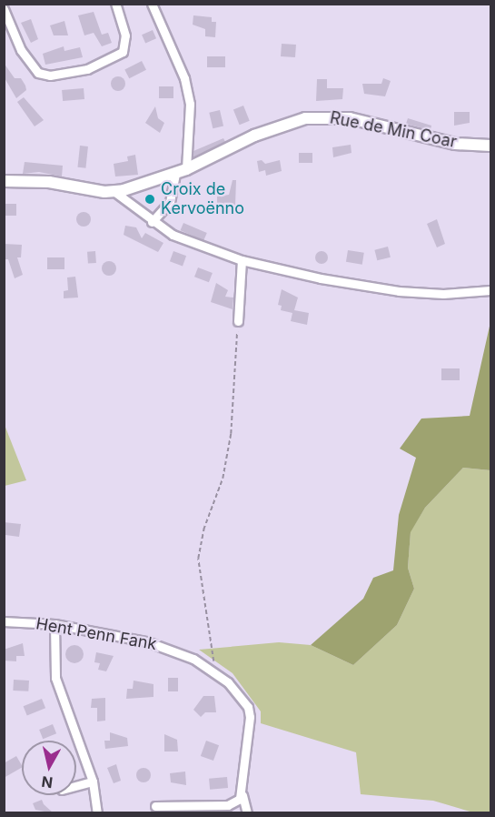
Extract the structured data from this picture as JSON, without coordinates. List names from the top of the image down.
{
  "streets": {
    "street": ["Rue de Min Coar", "Hent Penn Fank"]
  },
  "places": ["Croix de Kervoënno"],
  "north": "bottom"
}
